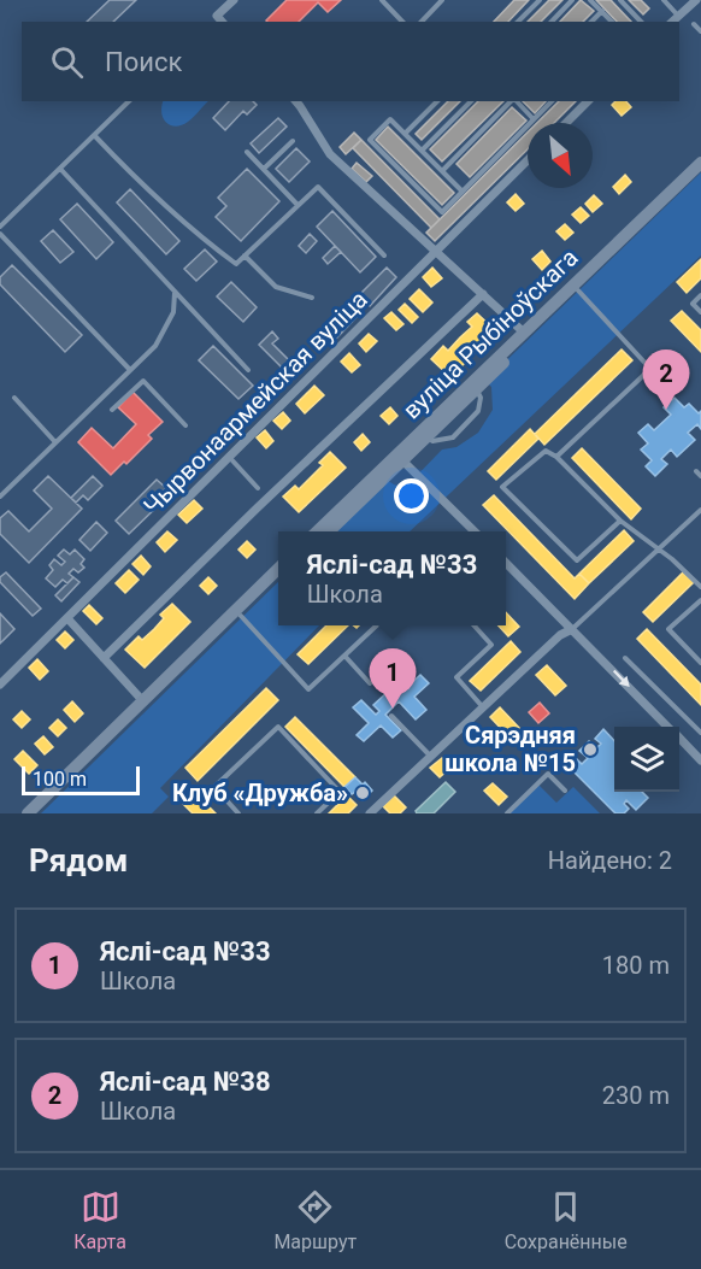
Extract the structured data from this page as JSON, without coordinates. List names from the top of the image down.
{
  "streets": {
    "main road": ["вуліца Рыбіноўскага"],
    "street": ["Чырвонаармейская вуліца"]
  },
  "places": ["Сярэдняя школа №15", "Клуб «Дружба»"],
  "scale_bar": "100 m",
  "north": "bottom right",
  "page": {
    "search": "Поиск",
    "pins": ["2", "1"],
    "popup": ["Яслі-сад №33", "Школа"],
    "scale": "100 m",
    "heading": ["Рядом", "Найдено: 2"],
    "list": [
      {
        "mark": "1",
        "name": "Яслі-сад №33",
        "note": "Школа",
        "value": "180 m"
      },
      {
        "mark": "2",
        "name": "Яслі-сад №38",
        "note": "Школа",
        "value": "230 m"
      }
    ],
    "nav": ["Карта", "Маршрут", "Сохранённые"]
  }
}
